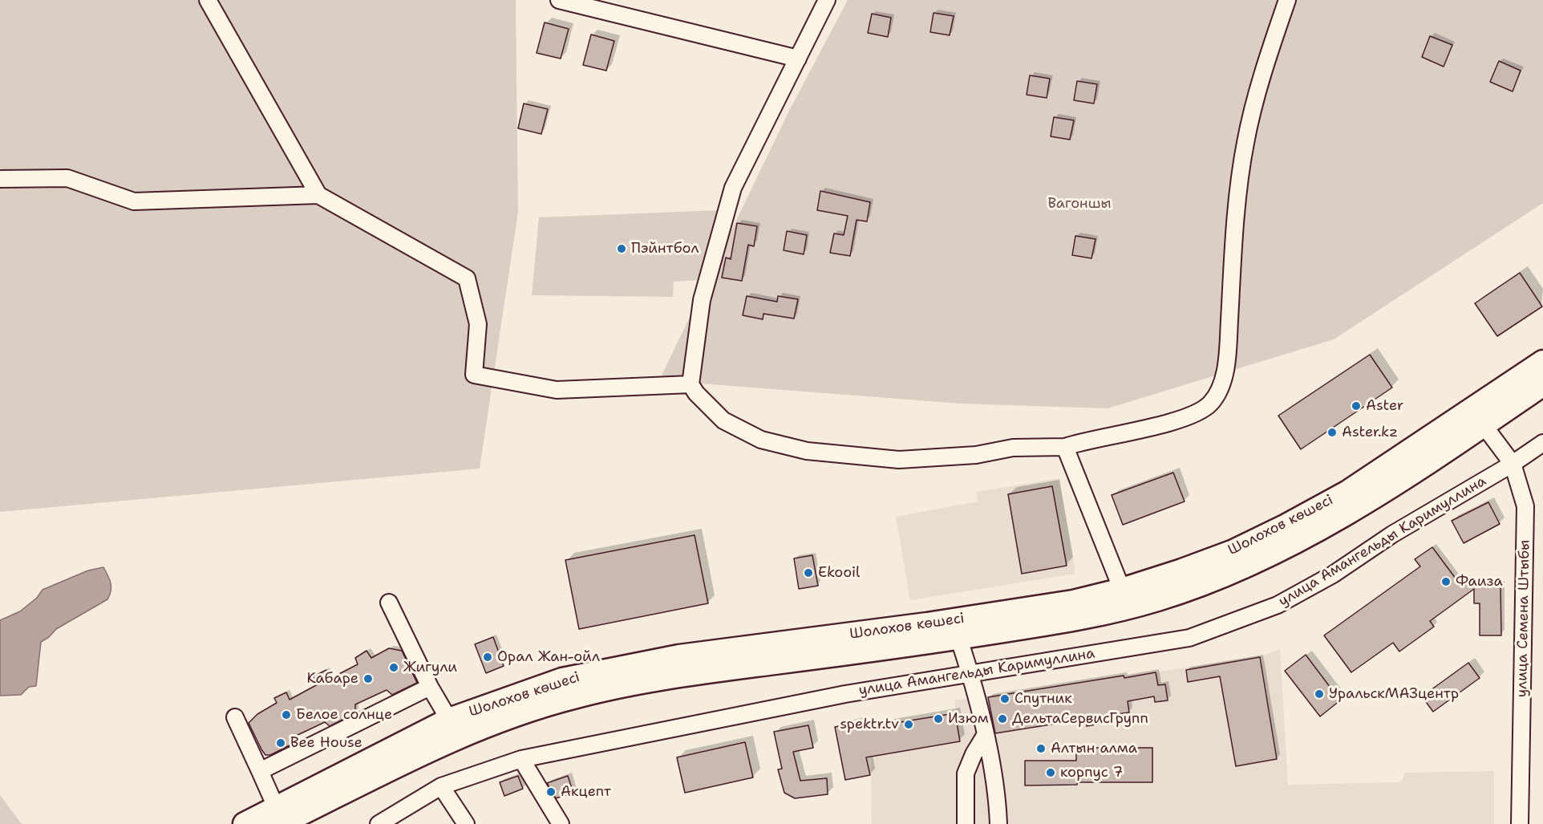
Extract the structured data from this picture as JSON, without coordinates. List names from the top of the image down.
{
  "streets": {
    "highway": ["Шолохов көшесі"],
    "street": ["улица Амангельды Каримуллина", "улица Семена Штыбы"]
  },
  "crossings": [
    ["Шолохов көшесі", "улица Семена Штыбы"],
    ["улица Амангельды Каримуллина", "улица Семена Штыбы"]
  ],
  "parks": ["Вагоншы"],
  "places": [
    "Пэйнтбол",
    "Aster",
    "Aster.kz",
    "Ekooil",
    "Фаиза",
    "Орал Жан-ойл",
    "Жигули",
    "Кабаре",
    "УральскМАЗцентр",
    "Спутник",
    "Белое солнце",
    "Изюм",
    "ДельтаСервисГрупп",
    "spektr.tv",
    "Bee House",
    "Алтын алма",
    "корпус 7",
    "Акцепт"
  ]
}
